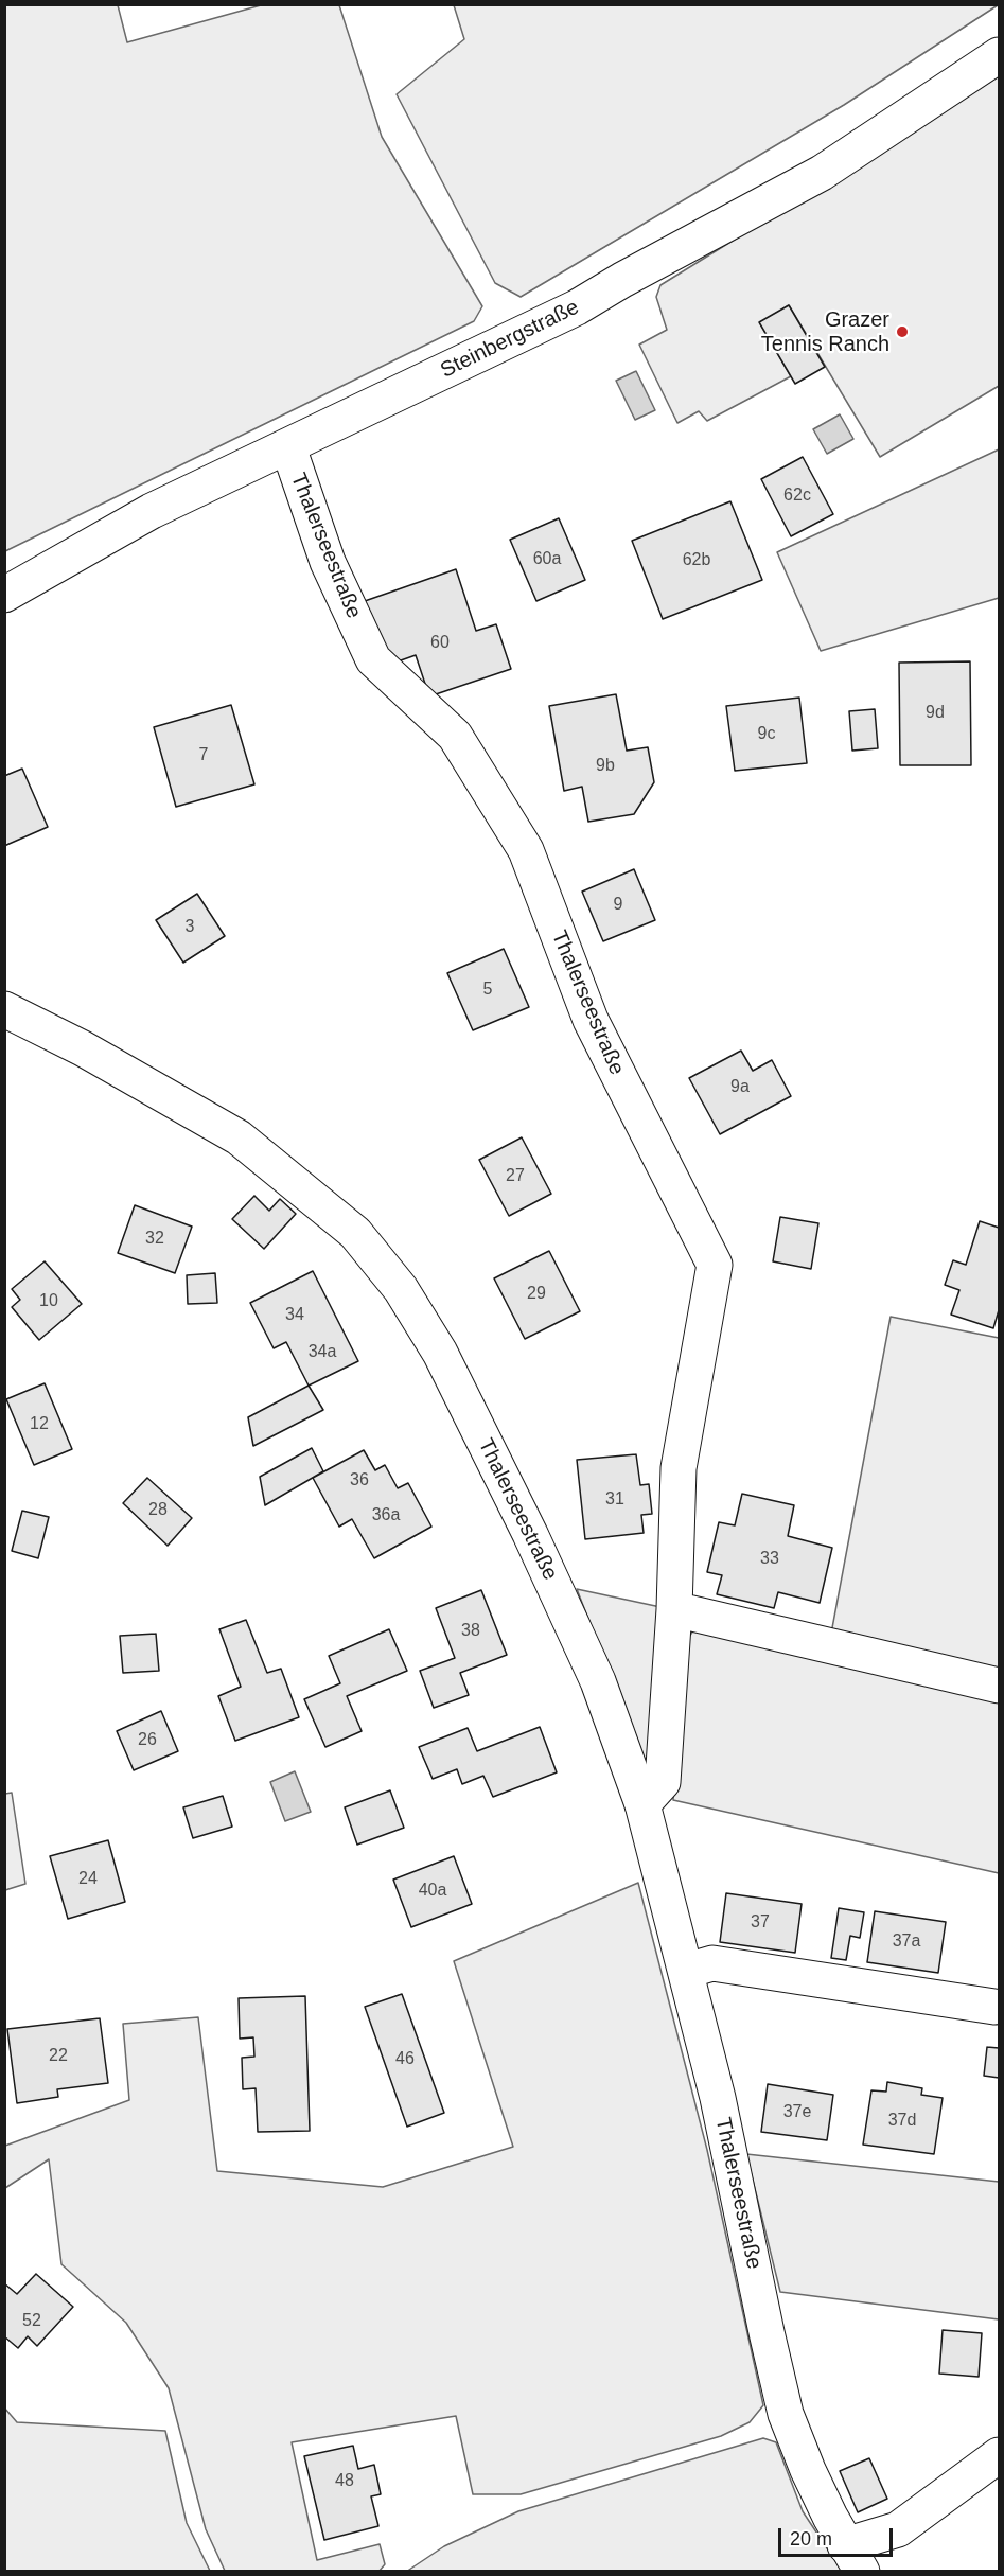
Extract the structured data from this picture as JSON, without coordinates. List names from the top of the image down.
{
  "streets": {
    "main road": ["Steinbergstraße", "Thalerseestraße"]
  },
  "crossings": [
    ["Steinbergstraße", "Thalerseestraße"]
  ],
  "places": ["Grazer Tennis Ranch"],
  "house_numbers": [
    "62c",
    "60a",
    "62b",
    "60",
    "9d",
    "9c",
    "7",
    "9b",
    "9",
    "3",
    "5",
    "9a",
    "27",
    "32",
    "29",
    "10",
    "34",
    "34a",
    "12",
    "36",
    "31",
    "28",
    "36a",
    "33",
    "38",
    "26",
    "24",
    "40a",
    "37",
    "37a",
    "22",
    "46",
    "37e",
    "37d",
    "52",
    "48"
  ],
  "scale_bar": "20 m"
}
